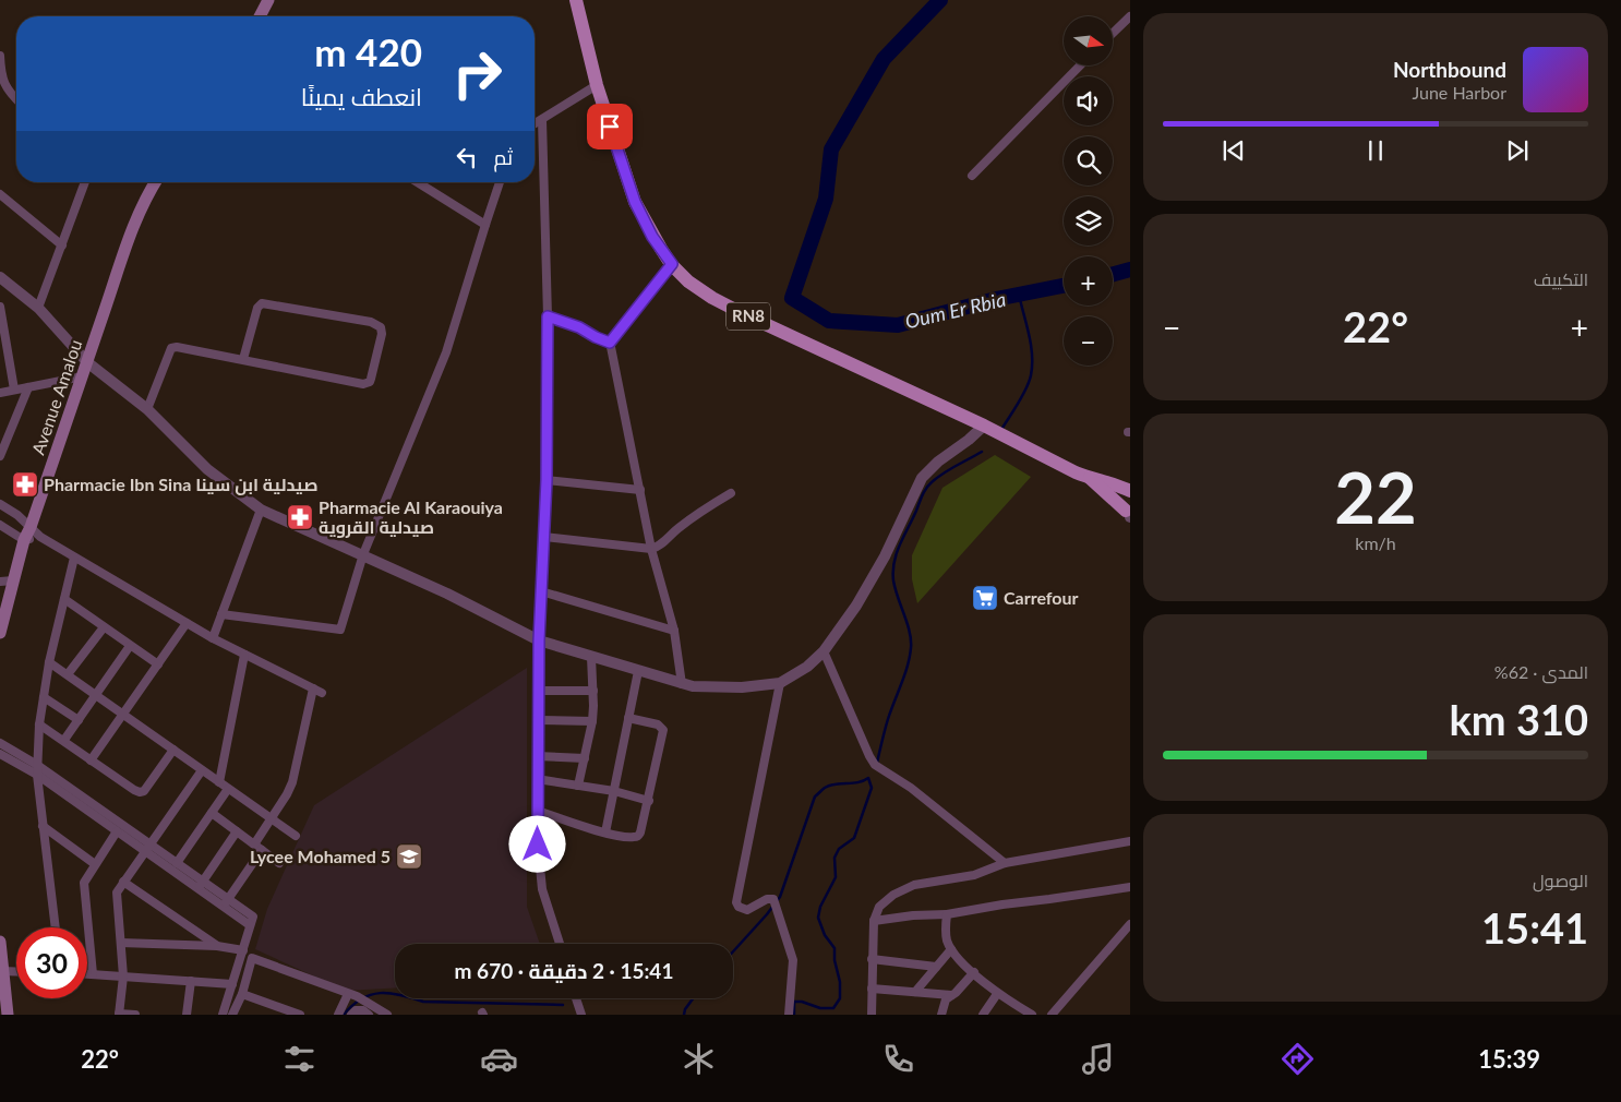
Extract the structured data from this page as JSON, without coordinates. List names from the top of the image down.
{
  "streets": {
    "main road": ["RN8", "Avenue Amalou"]
  },
  "water": ["Oum Er Rbia"],
  "places": {
    "pharmacy": ["Pharmacie Ibn Sina صيدلية ابن سينا", "Pharmacie Al Karaouiya صيدلية القروية"],
    "supermarket": ["Carrefour"],
    "school or university": ["Lycee Mohamed 5"]
  },
  "north": "right",
  "page": {
    "map_buttons": ["+", "−"],
    "turn": ["420 m", "انعطف يمينًا"],
    "song": ["Northbound", "June Harbor"],
    "then": "ثم",
    "tile": [
      "التكييف",
      ["22", "km/h"],
      ["المدى · 62%", "310 km"],
      ["الوصول", "15:41"]
    ],
    "heat": ["−", "22°", "+"],
    "limit": "30",
    "trip": "15:41 · 2 دقيقة · 670 m",
    "tabs": ["15:39", "22°"]
  }
}
